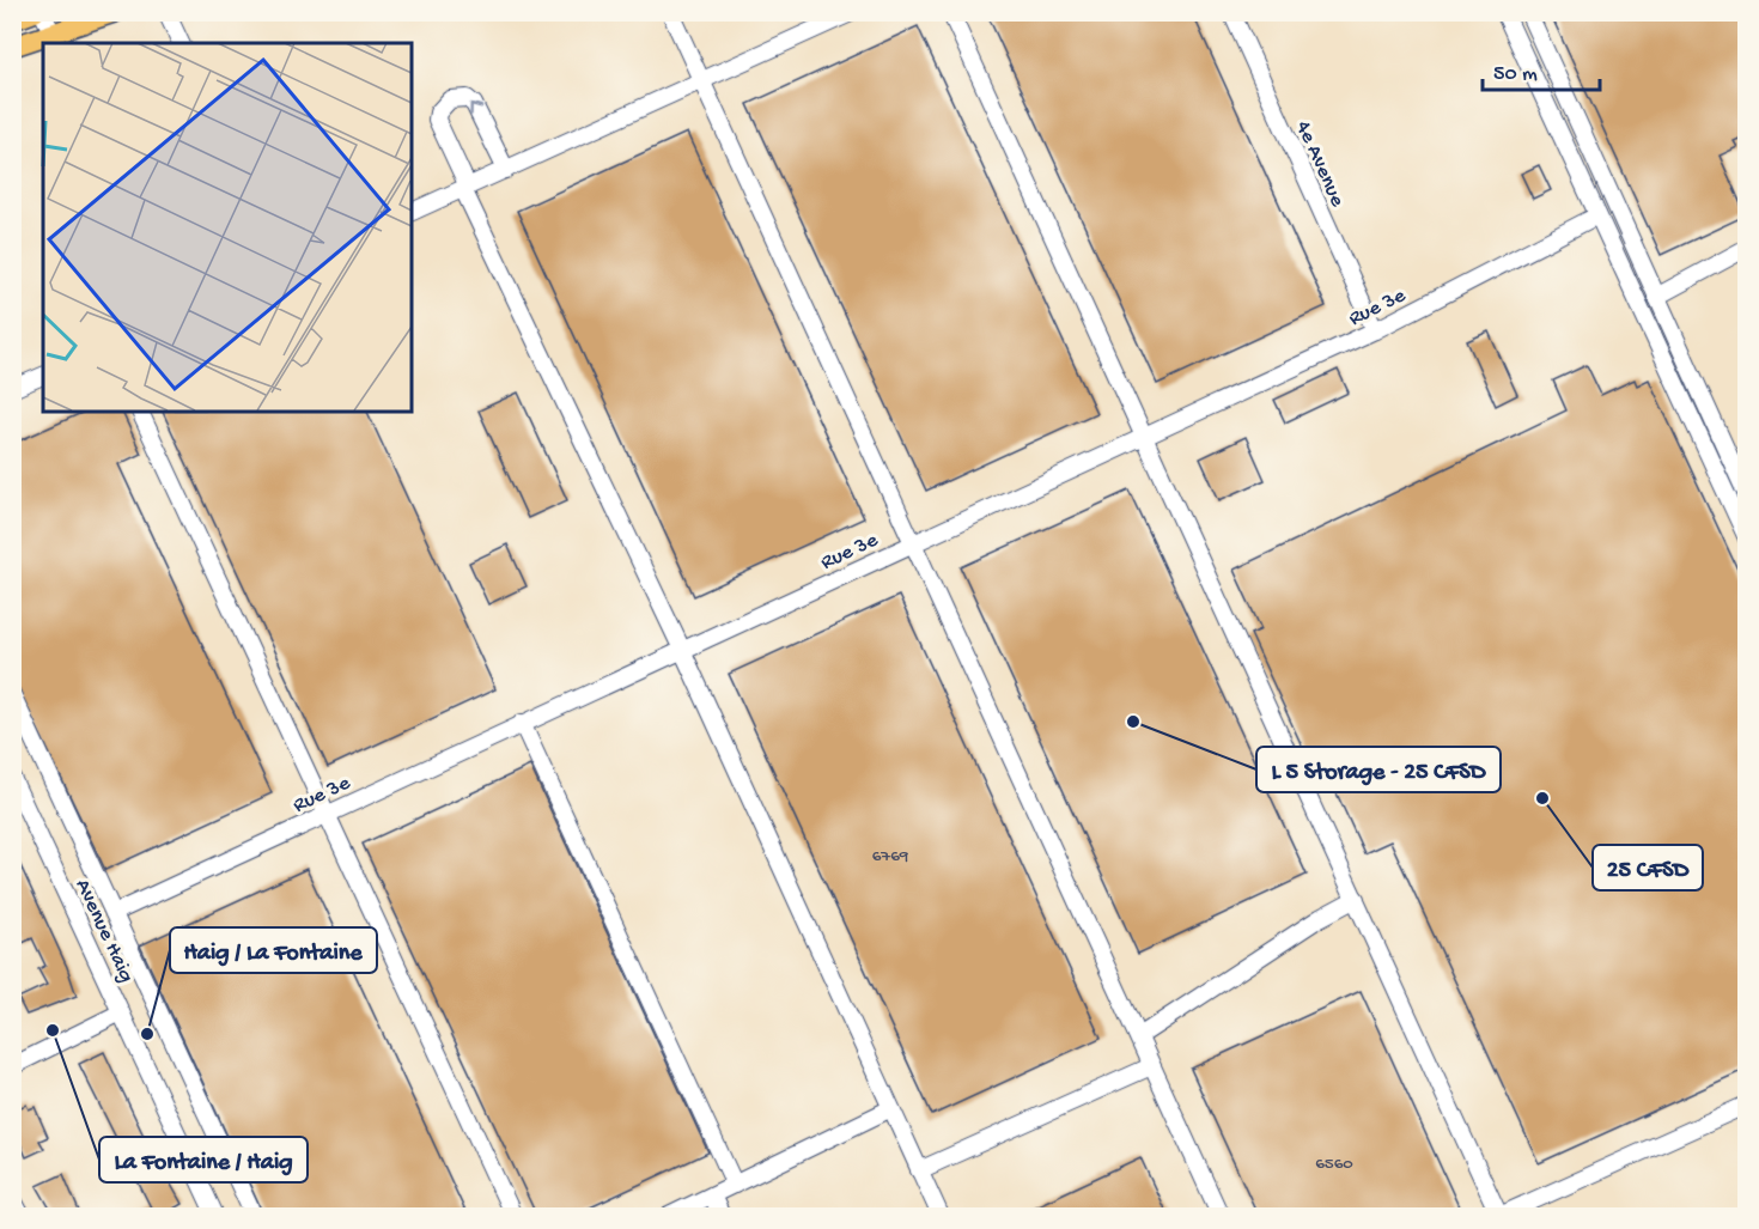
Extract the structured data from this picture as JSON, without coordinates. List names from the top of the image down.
{
  "streets": {
    "street": ["4e Avenue", "Rue 3e", "Avenue Haig"]
  },
  "crossings": [
    ["4e Avenue", "Rue 3e"]
  ],
  "places": [
    "L 5 Storage - 25 CFSD",
    "25 CFSD",
    "La Fontaine / Haig",
    "Haig / La Fontaine"
  ],
  "house_numbers": ["6769", "6560"],
  "scale_bar": "50 m"
}
